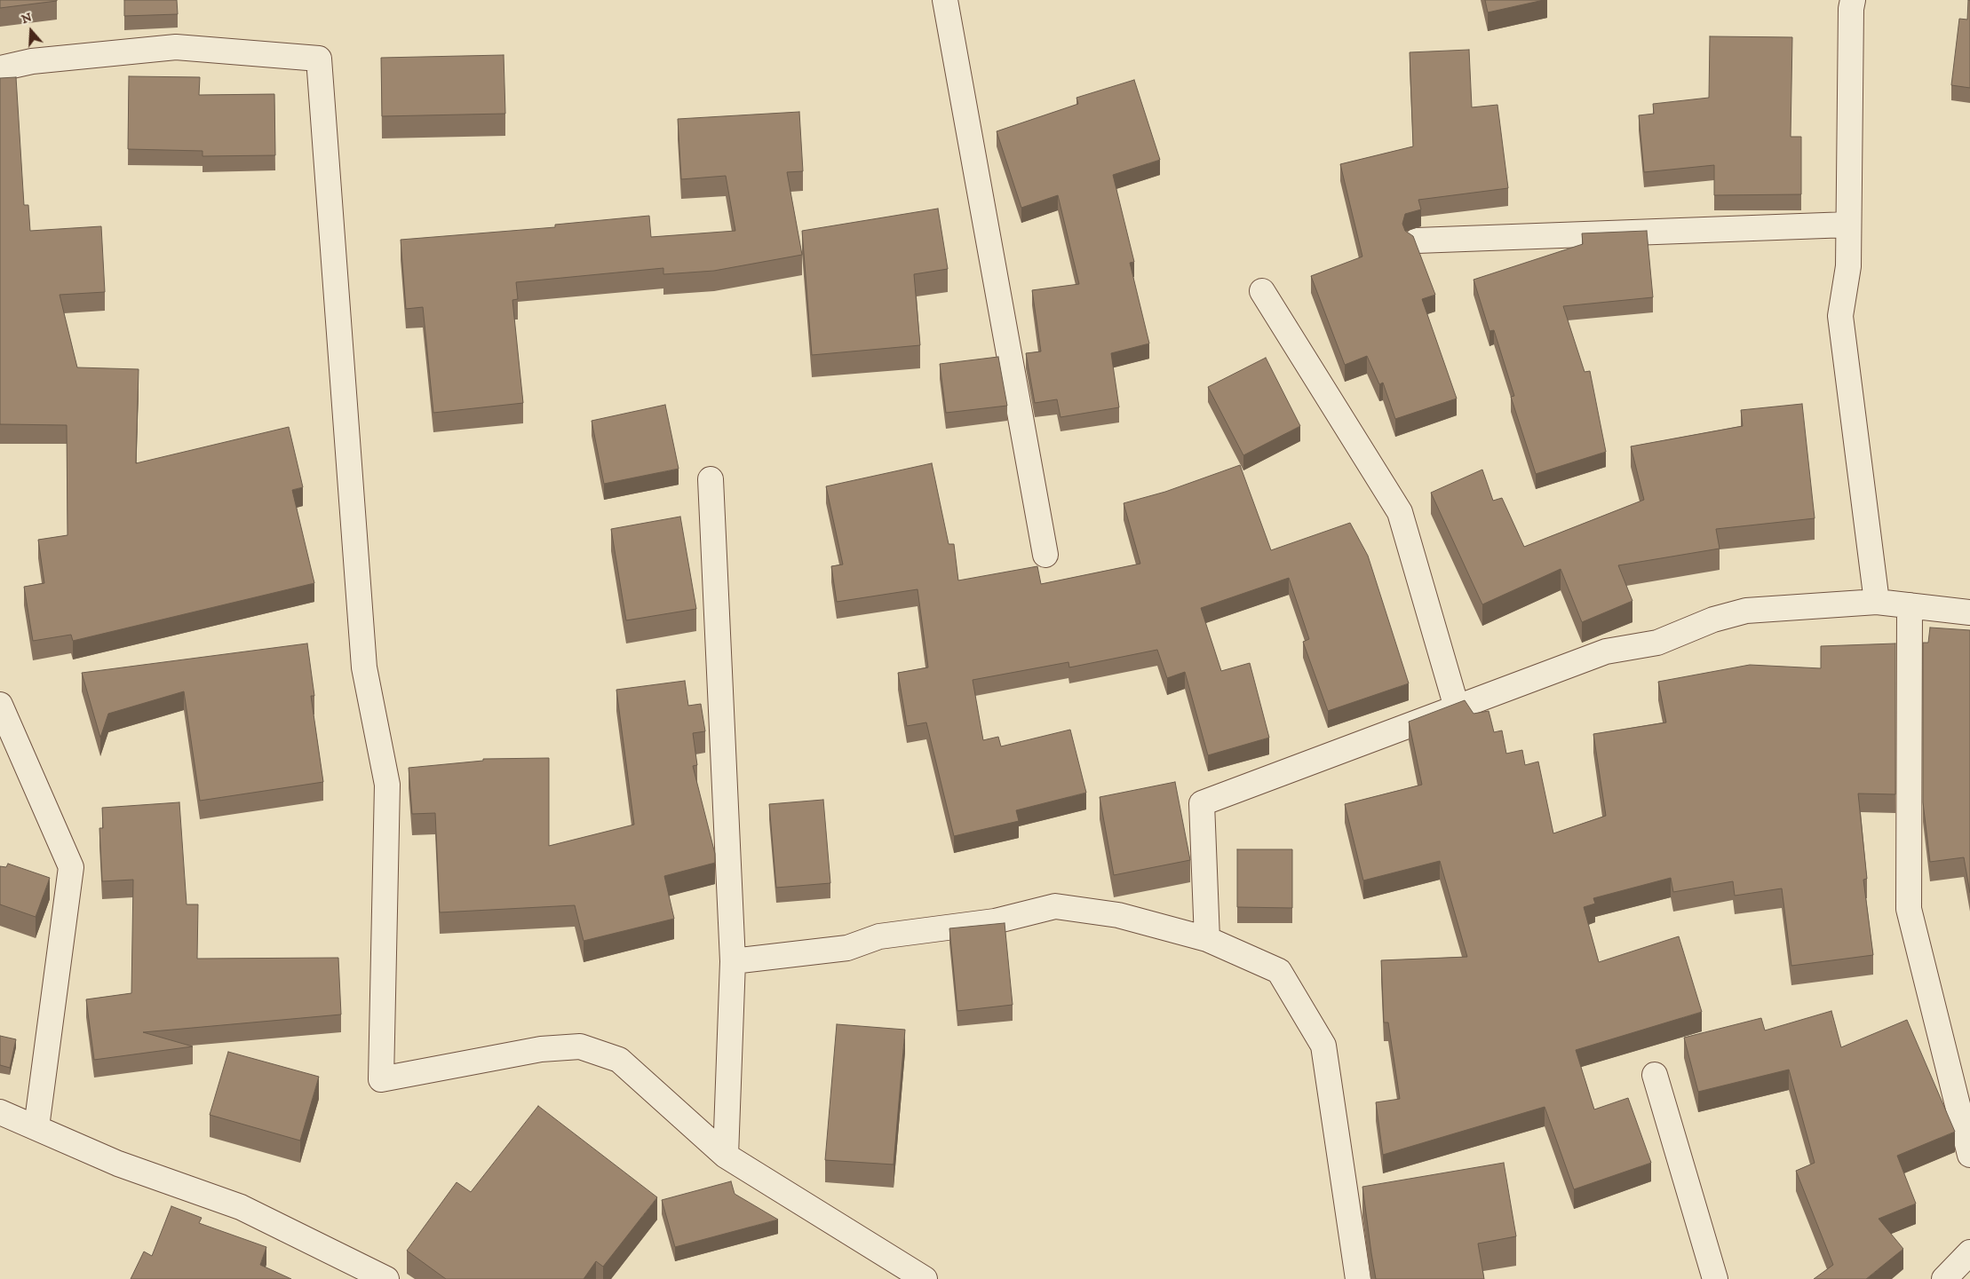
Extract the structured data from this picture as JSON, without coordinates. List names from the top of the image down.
{
  "north": "top"
}
